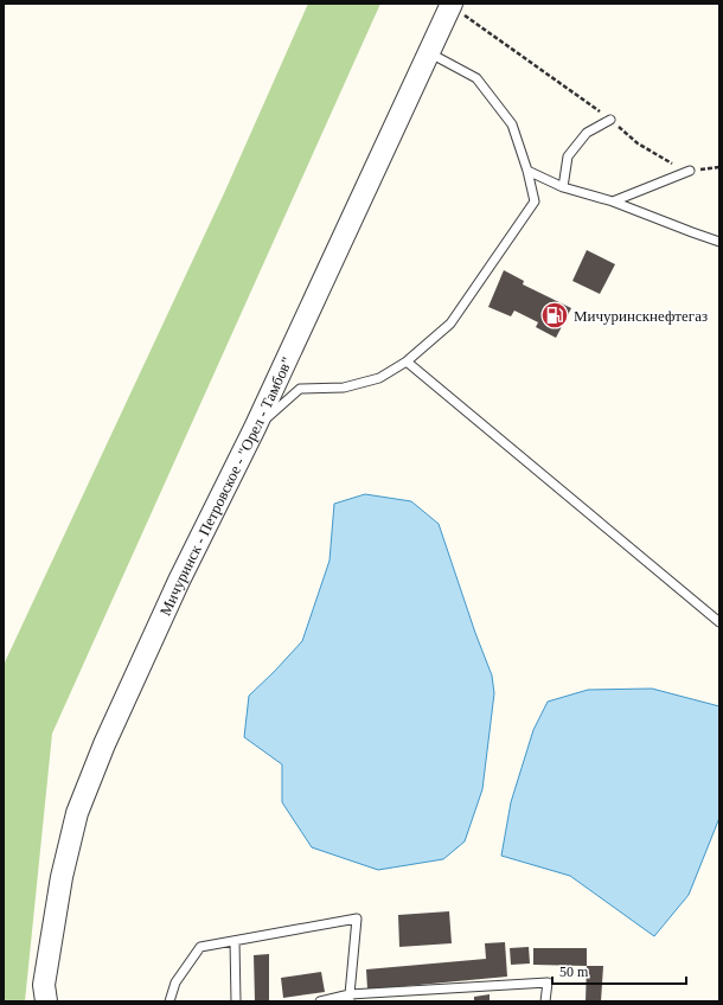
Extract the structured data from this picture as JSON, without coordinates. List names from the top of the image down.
{
  "streets": {
    "street": ["Мичуринск - Петровское - \"Орел - Тамбов\""]
  },
  "places": {
    "fuel station": ["Мичуринскнефтегаз"]
  },
  "scale_bar": "50 m"
}
